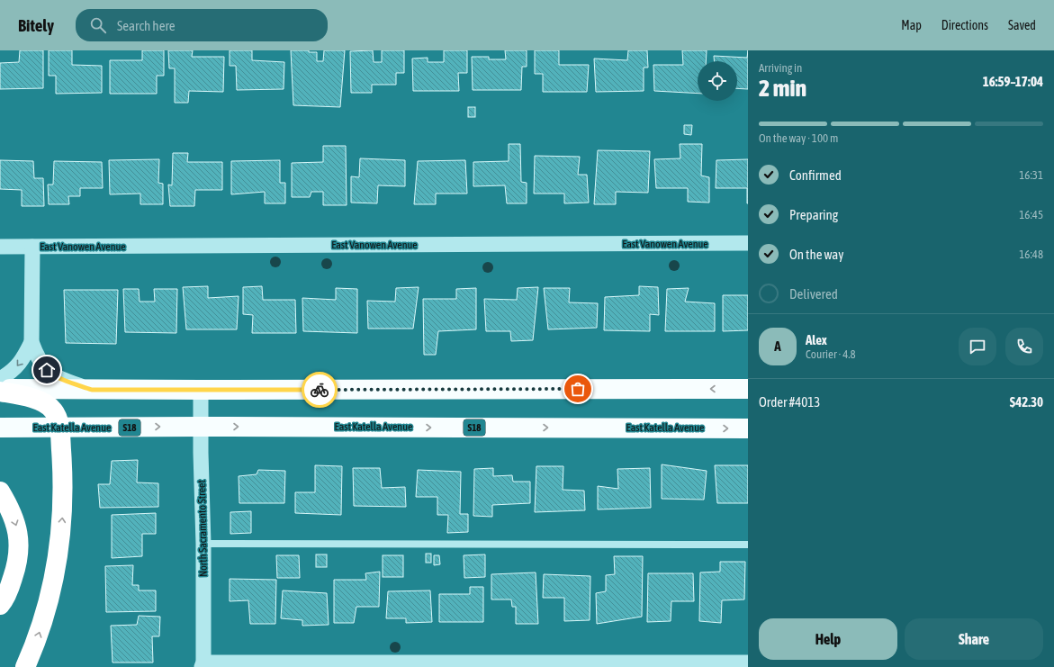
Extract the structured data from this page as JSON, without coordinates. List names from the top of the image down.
{
  "streets": {
    "main road": ["East Katella Avenue", "S18"],
    "street": ["East Vanowen Avenue", "North Sacramento Street"]
  },
  "crossings": [
    ["East Katella Avenue", "North Sacramento Street"]
  ],
  "page": {
    "header": "Bitely",
    "search": "Search here",
    "nav": ["Map", "Directions", "Saved"],
    "heading": ["2 min", "Arriving in", "16:59–17:04"],
    "panel": [
      "Alex",
      "Courier · 4.8",
      "Order #4013",
      "$42.30"
    ],
    "bar": "On the way · 100 m",
    "list": [
      ["Confirmed", "16:31"],
      ["Preparing", "16:45"],
      ["On the way", "16:48"],
      "Delivered"
    ],
    "round": "A",
    "buttons": ["Help", "Share"]
  }
}
